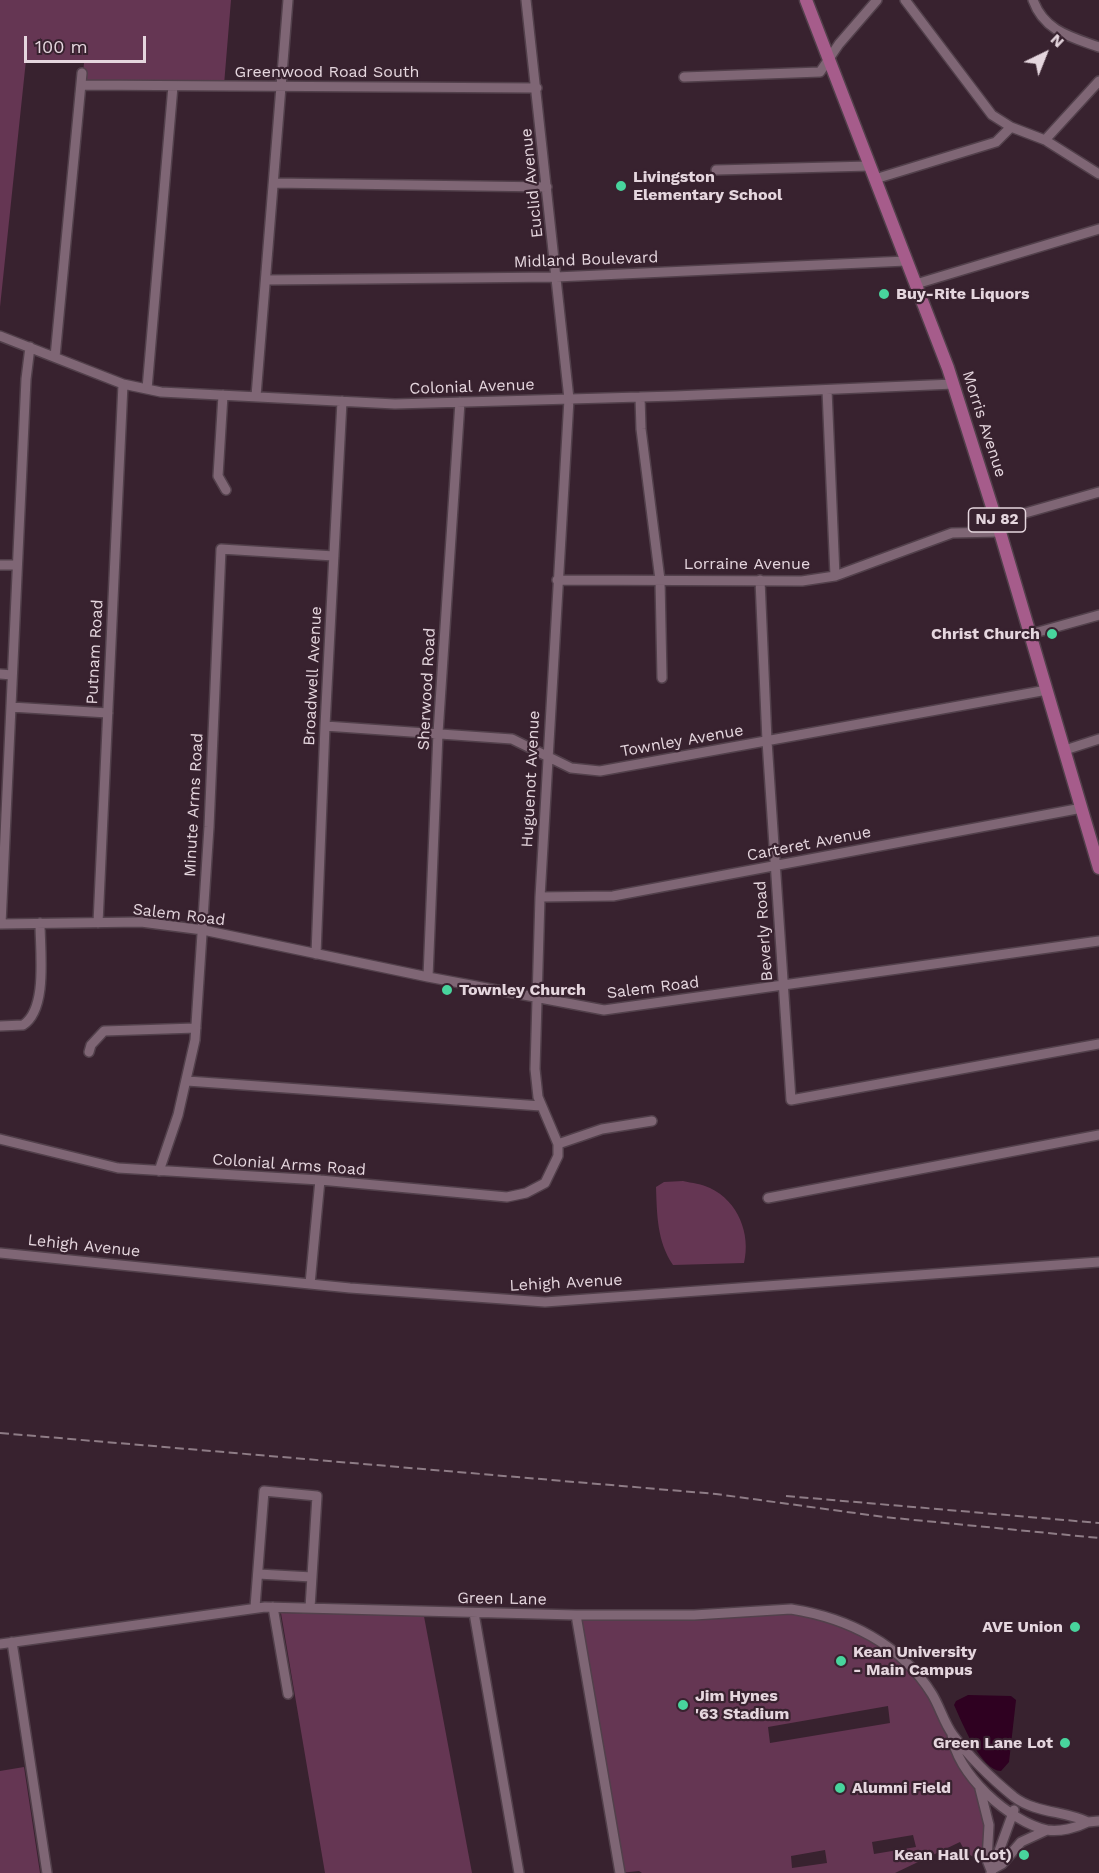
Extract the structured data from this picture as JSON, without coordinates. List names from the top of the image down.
{
  "streets": {
    "main road": ["Morris Avenue", "NJ 82"],
    "street": [
      "Greenwood Road South",
      "Euclid Avenue",
      "Midland Boulevard",
      "Colonial Avenue",
      "Lorraine Avenue",
      "Putnam Road",
      "Broadwell Avenue",
      "Sherwood Road",
      "Townley Avenue",
      "Huguenot Avenue",
      "Minute Arms Road",
      "Carteret Avenue",
      "Salem Road",
      "Beverly Road",
      "Colonial Arms Road",
      "Lehigh Avenue",
      "Green Lane"
    ]
  },
  "crossings": [
    ["Greenwood Road South", "Euclid Avenue"],
    ["Euclid Avenue", "Midland Boulevard"],
    ["Euclid Avenue", "Colonial Avenue"],
    ["Euclid Avenue", "Huguenot Avenue"],
    ["Midland Boulevard", "Morris Avenue"],
    ["Colonial Avenue", "Morris Avenue"],
    ["Colonial Avenue", "Putnam Road"],
    ["Colonial Avenue", "Broadwell Avenue"],
    ["Colonial Avenue", "Sherwood Road"],
    ["Colonial Avenue", "Huguenot Avenue"],
    ["Morris Avenue", "Lorraine Avenue"],
    ["Morris Avenue", "Townley Avenue"],
    ["Morris Avenue", "Carteret Avenue"],
    ["Lorraine Avenue", "Huguenot Avenue"],
    ["Lorraine Avenue", "Beverly Road"],
    ["Putnam Road", "Salem Road"],
    ["Broadwell Avenue", "Townley Avenue"],
    ["Broadwell Avenue", "Minute Arms Road"],
    ["Broadwell Avenue", "Salem Road"],
    ["Sherwood Road", "Townley Avenue"],
    ["Sherwood Road", "Salem Road"],
    ["Townley Avenue", "Huguenot Avenue"],
    ["Townley Avenue", "Beverly Road"],
    ["Huguenot Avenue", "Carteret Avenue"],
    ["Huguenot Avenue", "Salem Road"],
    ["Huguenot Avenue", "Colonial Arms Road"],
    ["Minute Arms Road", "Salem Road"],
    ["Minute Arms Road", "Colonial Arms Road"],
    ["Carteret Avenue", "Beverly Road"],
    ["Salem Road", "Beverly Road"]
  ],
  "places": [
    "Livingston Elementary School",
    "Buy-Rite Liquors",
    "Christ Church",
    "Townley Church",
    "AVE Union",
    "Kean University - Main Campus",
    "Jim Hynes '63 Stadium",
    "Green Lane Lot",
    "Alumni Field",
    "Kean Hall (Lot)"
  ],
  "scale_bar": "100 m",
  "north": "top right"
}
